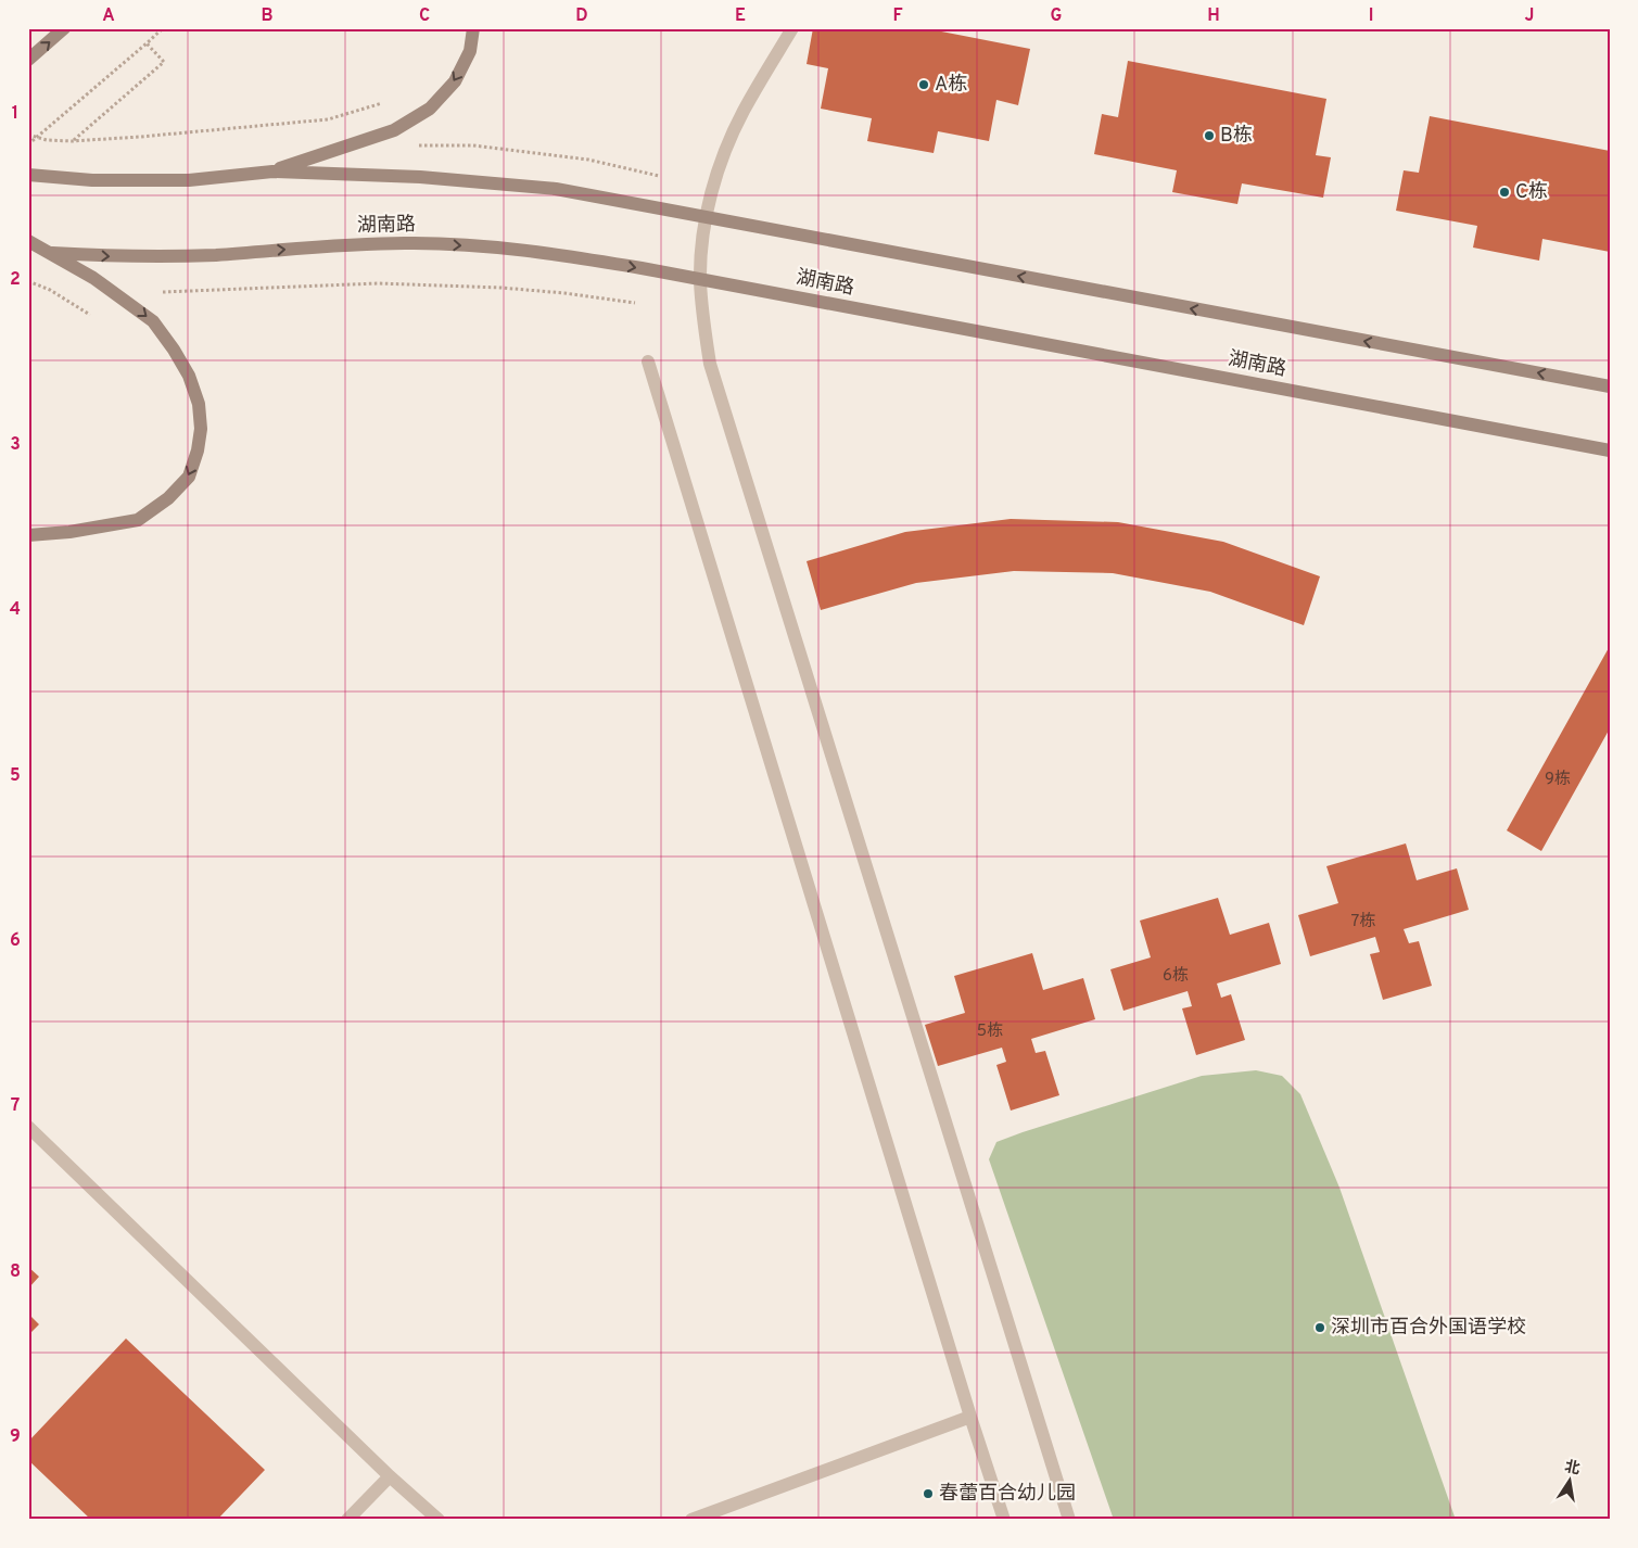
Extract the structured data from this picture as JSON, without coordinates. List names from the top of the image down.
{
  "streets": {
    "main road": ["湖南路"]
  },
  "places": [
    "A栋",
    "B栋",
    "C栋",
    "深圳市百合外国语学校",
    "春蕾百合幼儿园"
  ],
  "house_numbers": [
    "9栋",
    "7栋",
    "6栋",
    "5栋"
  ],
  "north": "top",
  "grid": {
    "columns": [
      "A",
      "B",
      "C",
      "D",
      "E",
      "F",
      "G",
      "H",
      "I",
      "J"
    ],
    "rows": [
      "1",
      "2",
      "3",
      "4",
      "5",
      "6",
      "7",
      "8",
      "9"
    ]
  }
}
